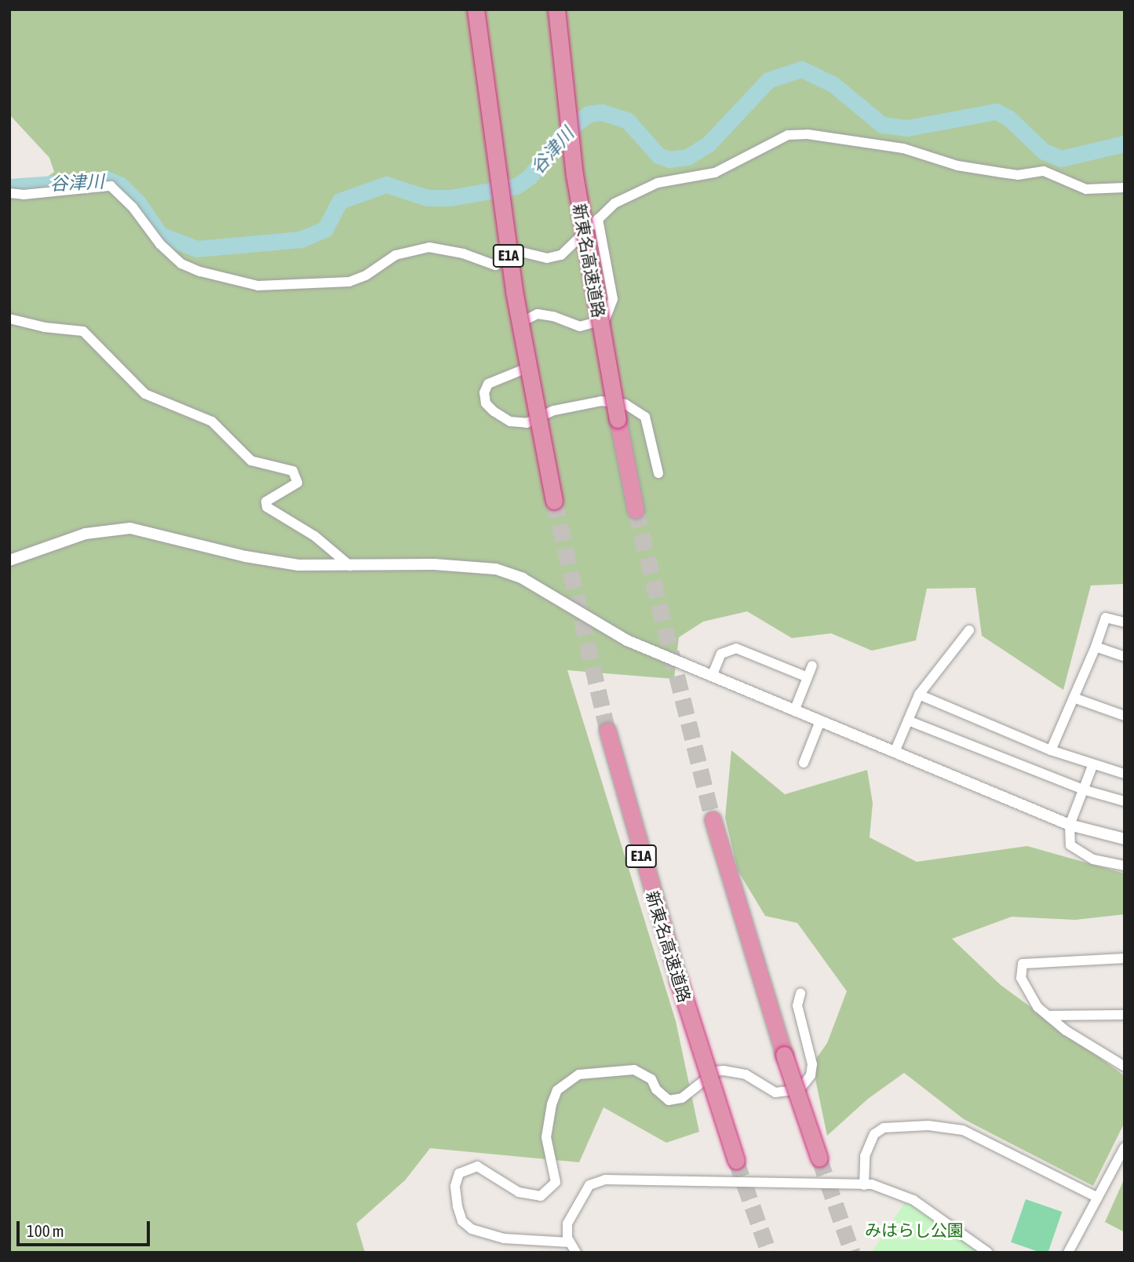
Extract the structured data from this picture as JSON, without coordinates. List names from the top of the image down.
{
  "streets": {
    "highway": ["E1A", "新東名高速道路"]
  },
  "water": ["谷津川"],
  "parks": ["みはらし公園"],
  "scale_bar": "100 m"
}
